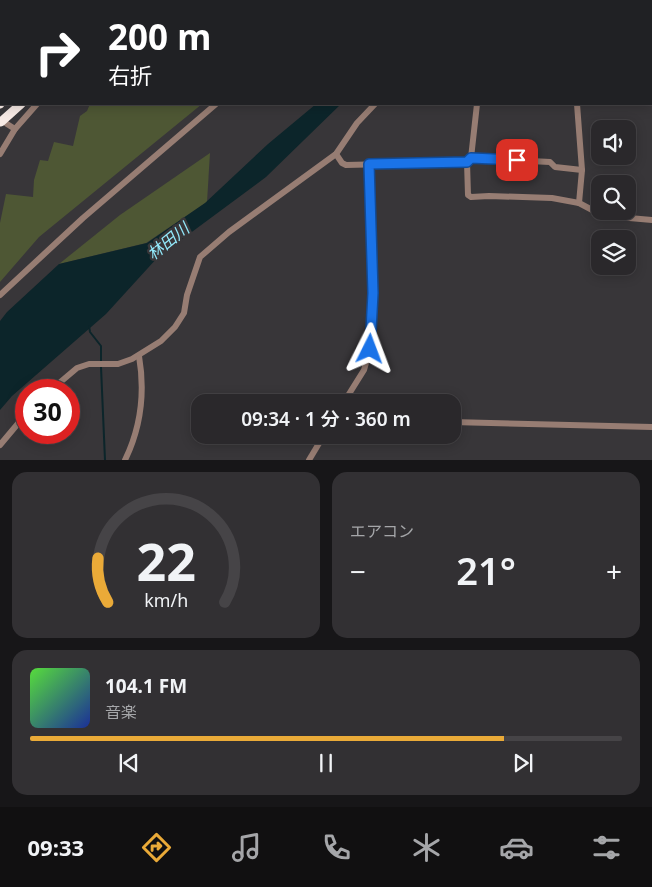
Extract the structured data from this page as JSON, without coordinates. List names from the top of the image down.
{
  "water": ["林田川"],
  "page": {
    "turn": ["200 m", "右折"],
    "limit": "30",
    "trip": "09:34 · 1 分 · 360 m",
    "tile": "エアコン",
    "heat": ["−", "21°", "+"],
    "song": ["104.1 FM", "音楽"],
    "tabs": "09:33",
    "gauge": ["22", "km/h"]
  }
}
